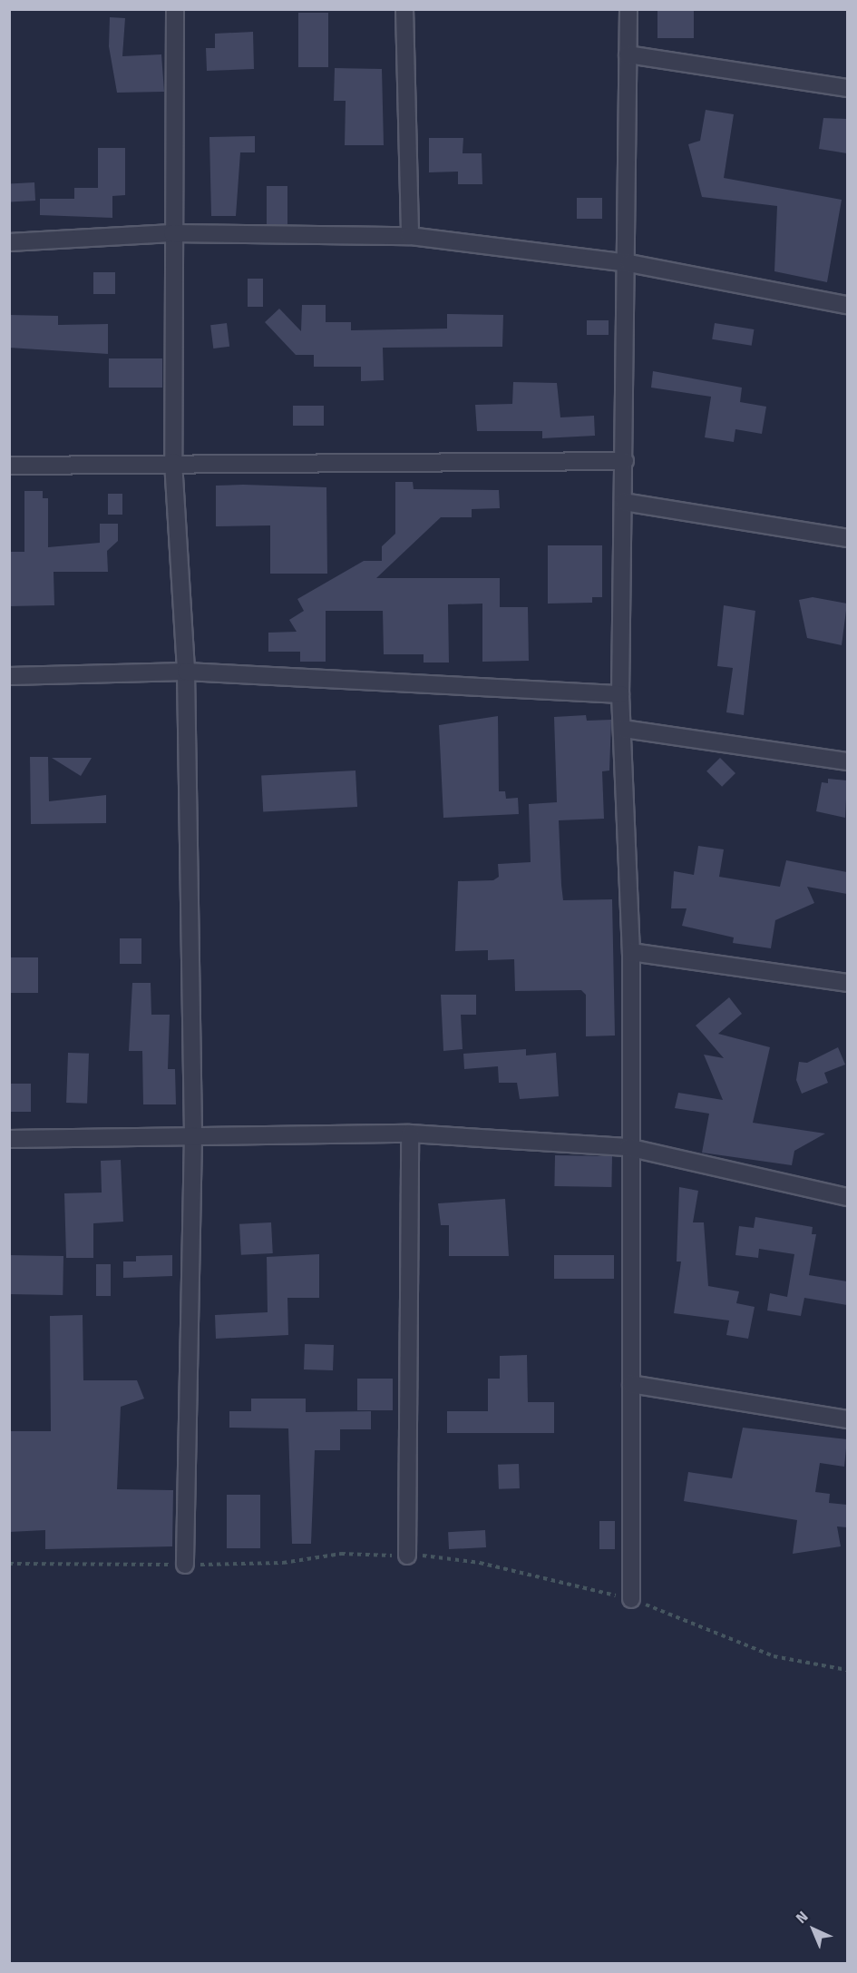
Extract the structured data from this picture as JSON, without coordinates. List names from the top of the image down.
{
  "north": "top left"
}
